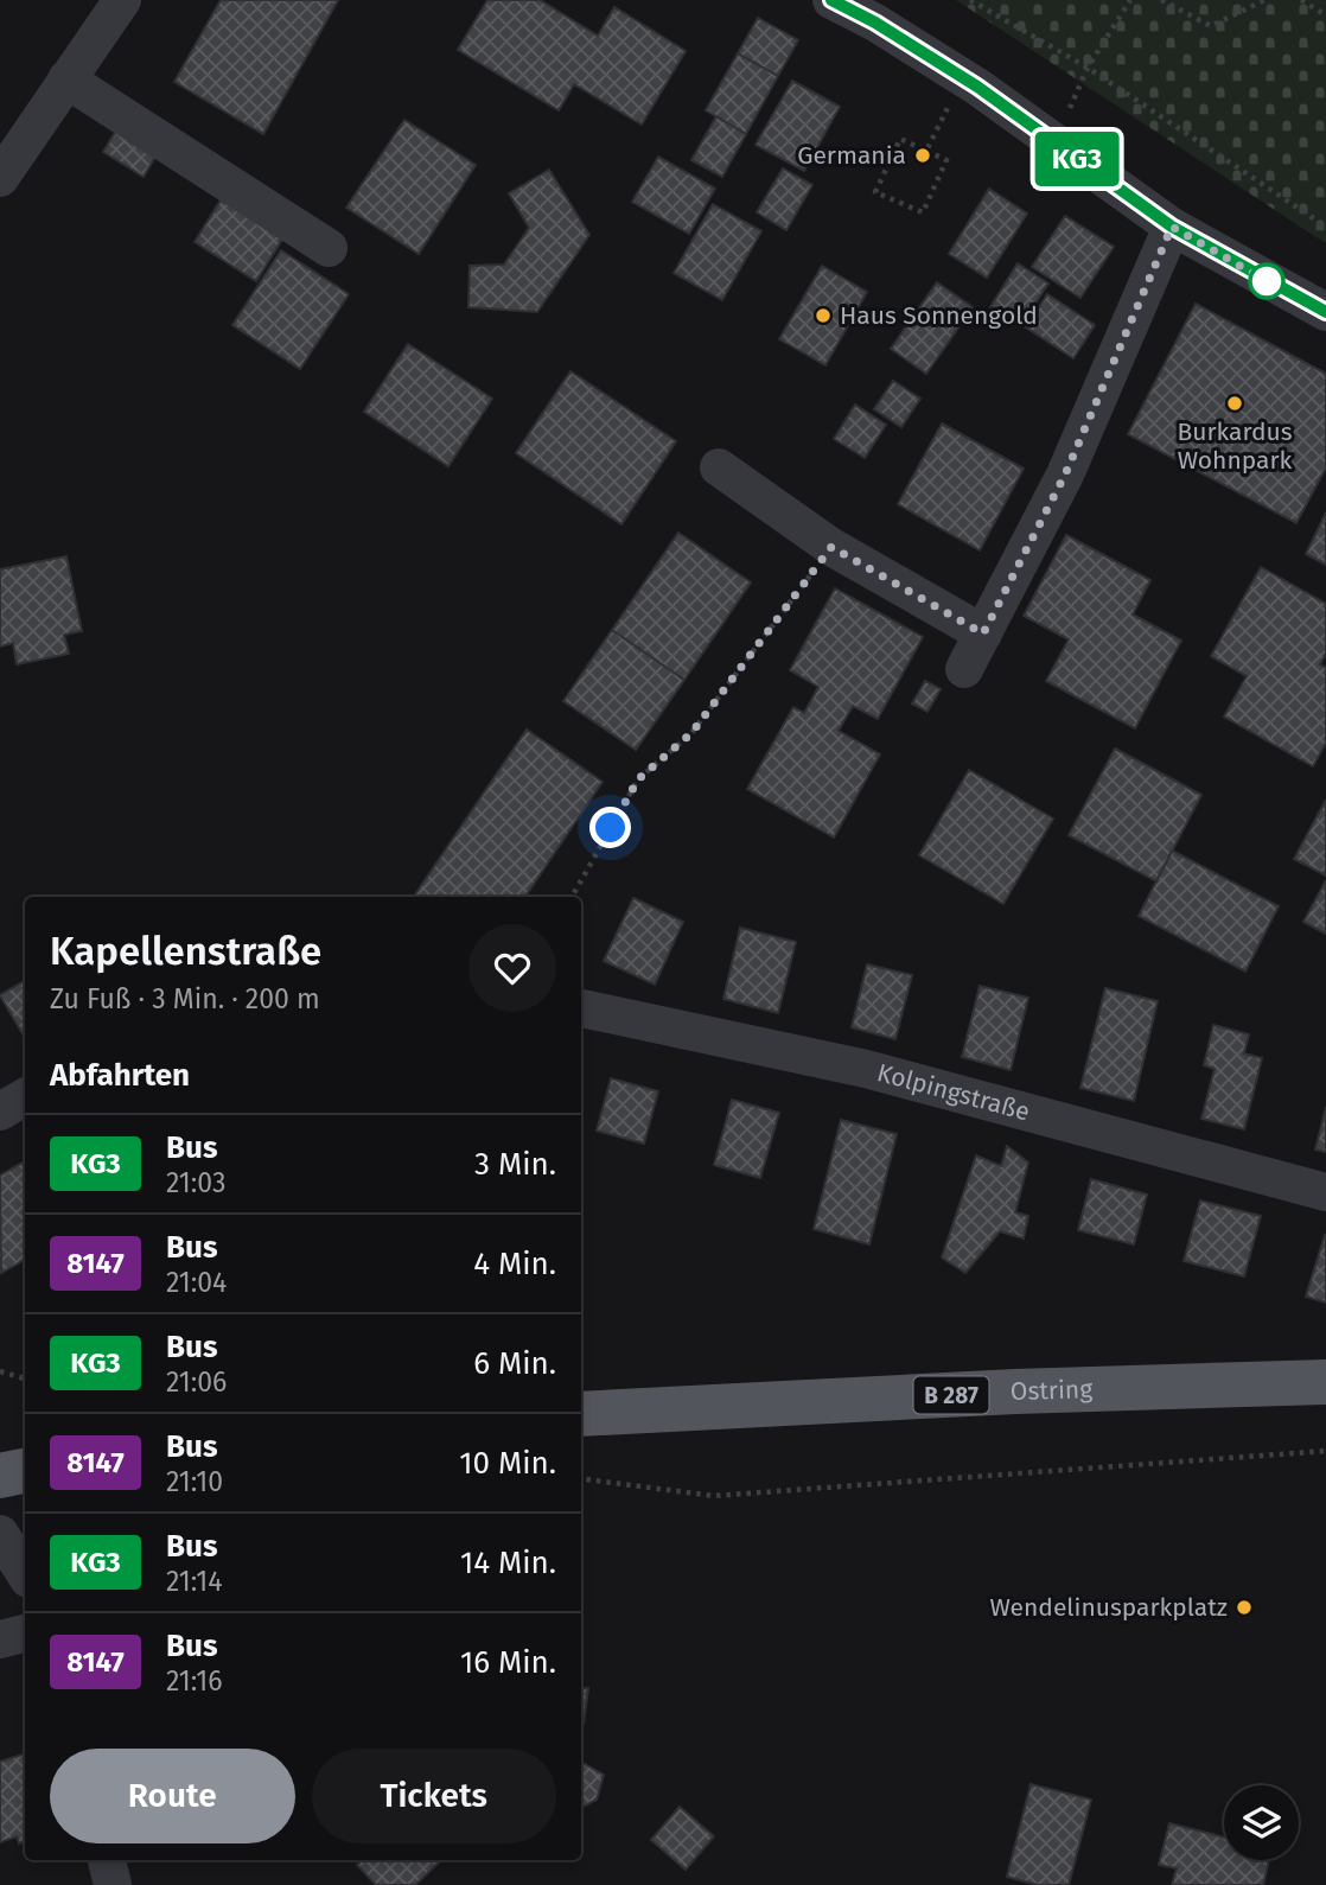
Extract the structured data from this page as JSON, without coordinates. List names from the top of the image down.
{
  "streets": {
    "main road": ["Ostring", "B 287"],
    "street": ["Kolpingstraße"]
  },
  "places": [
    "Germania",
    "Haus Sonnengold",
    "Burkardus Wohnpark",
    "Wendelinusparkplatz"
  ],
  "lines": ["bus line KG3"],
  "page": {
    "on_map": "KG3",
    "heading": [
      ["Kapellenstraße", "Zu Fuß · 3 Min. · 200 m"],
      "Abfahrten"
    ],
    "list": [
      {
        "mark": "KG3",
        "name": "Bus",
        "note": "21:03",
        "value": "3 Min."
      },
      {
        "mark": "8147",
        "name": "Bus",
        "note": "21:04",
        "value": "4 Min."
      },
      {
        "mark": "KG3",
        "name": "Bus",
        "note": "21:06",
        "value": "6 Min."
      },
      {
        "mark": "8147",
        "name": "Bus",
        "note": "21:10",
        "value": "10 Min."
      },
      {
        "mark": "KG3",
        "name": "Bus",
        "note": "21:14",
        "value": "14 Min."
      },
      {
        "mark": "8147",
        "name": "Bus",
        "note": "21:16",
        "value": "16 Min."
      }
    ],
    "buttons": ["Route", "Tickets"]
  }
}
